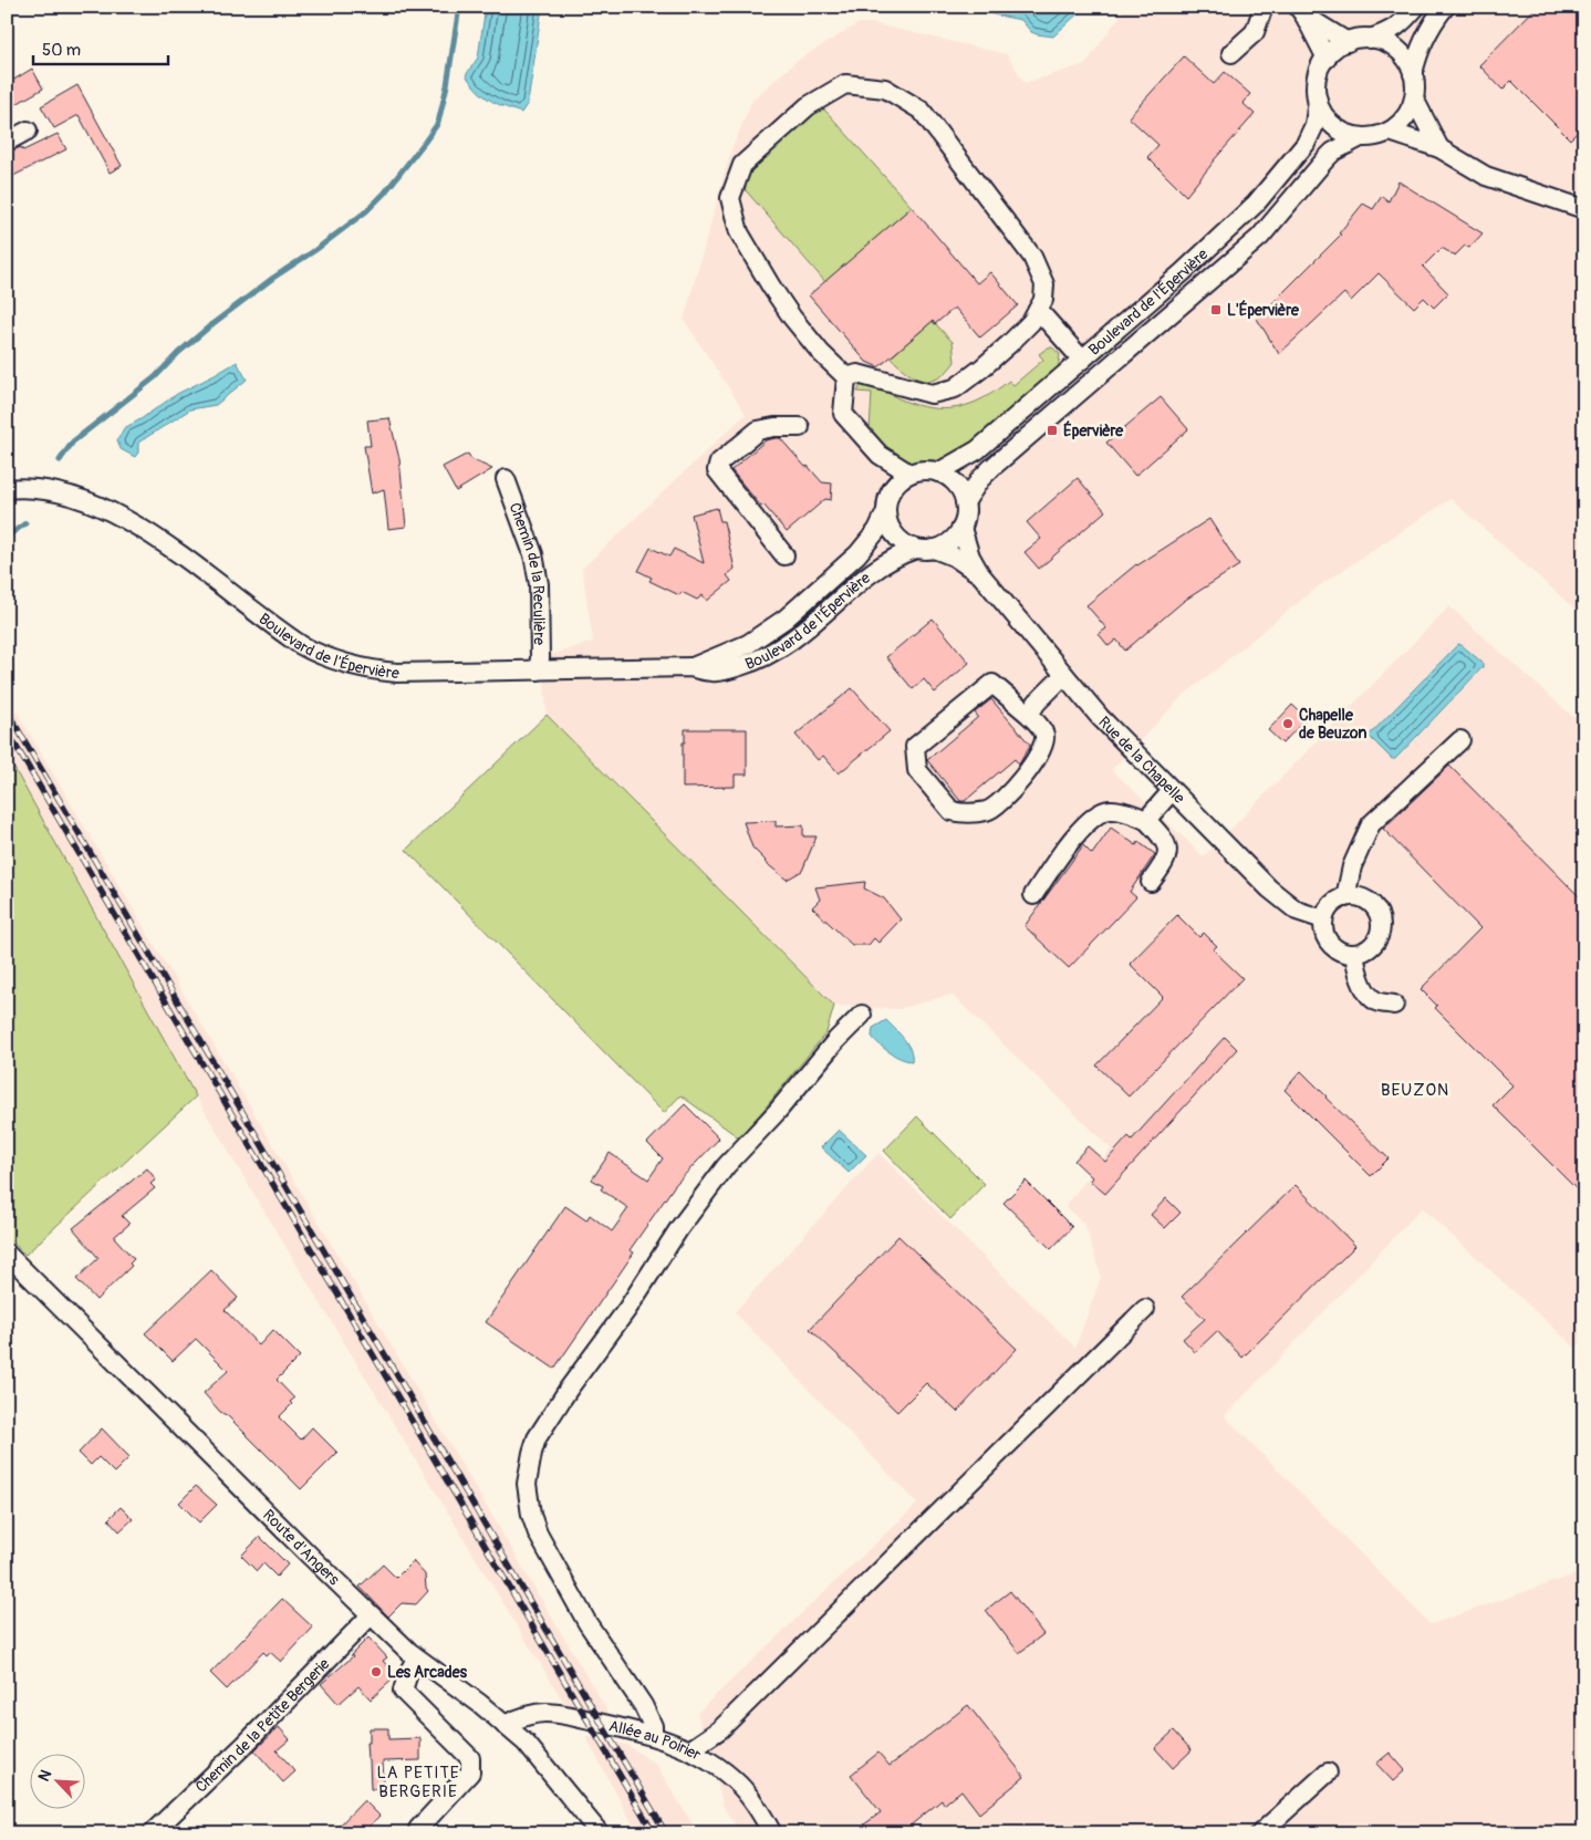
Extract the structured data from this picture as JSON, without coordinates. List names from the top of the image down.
{
  "streets": {
    "street": [
      "Boulevard de l'Épervière",
      "Chemin de la Reculière",
      "Rue de la Chapelle",
      "Route d'Angers",
      "Chemin de la Petite Bergerie",
      "Allée au Poirier"
    ]
  },
  "crossings": [
    ["Boulevard de l'Épervière", "Chemin de la Reculière"],
    ["Boulevard de l'Épervière", "Rue de la Chapelle"],
    ["Route d'Angers", "Chemin de la Petite Bergerie"],
    ["Route d'Angers", "Allée au Poirier"]
  ],
  "districts": ["BEUZON", "LA PETITE BERGERIE"],
  "places": {
    "transit": ["L'Épervière", "Épervière"],
    "other": ["Chapelle de Beuzon", "Les Arcades"]
  },
  "scale_bar": "50 m",
  "north": "top left"
}
